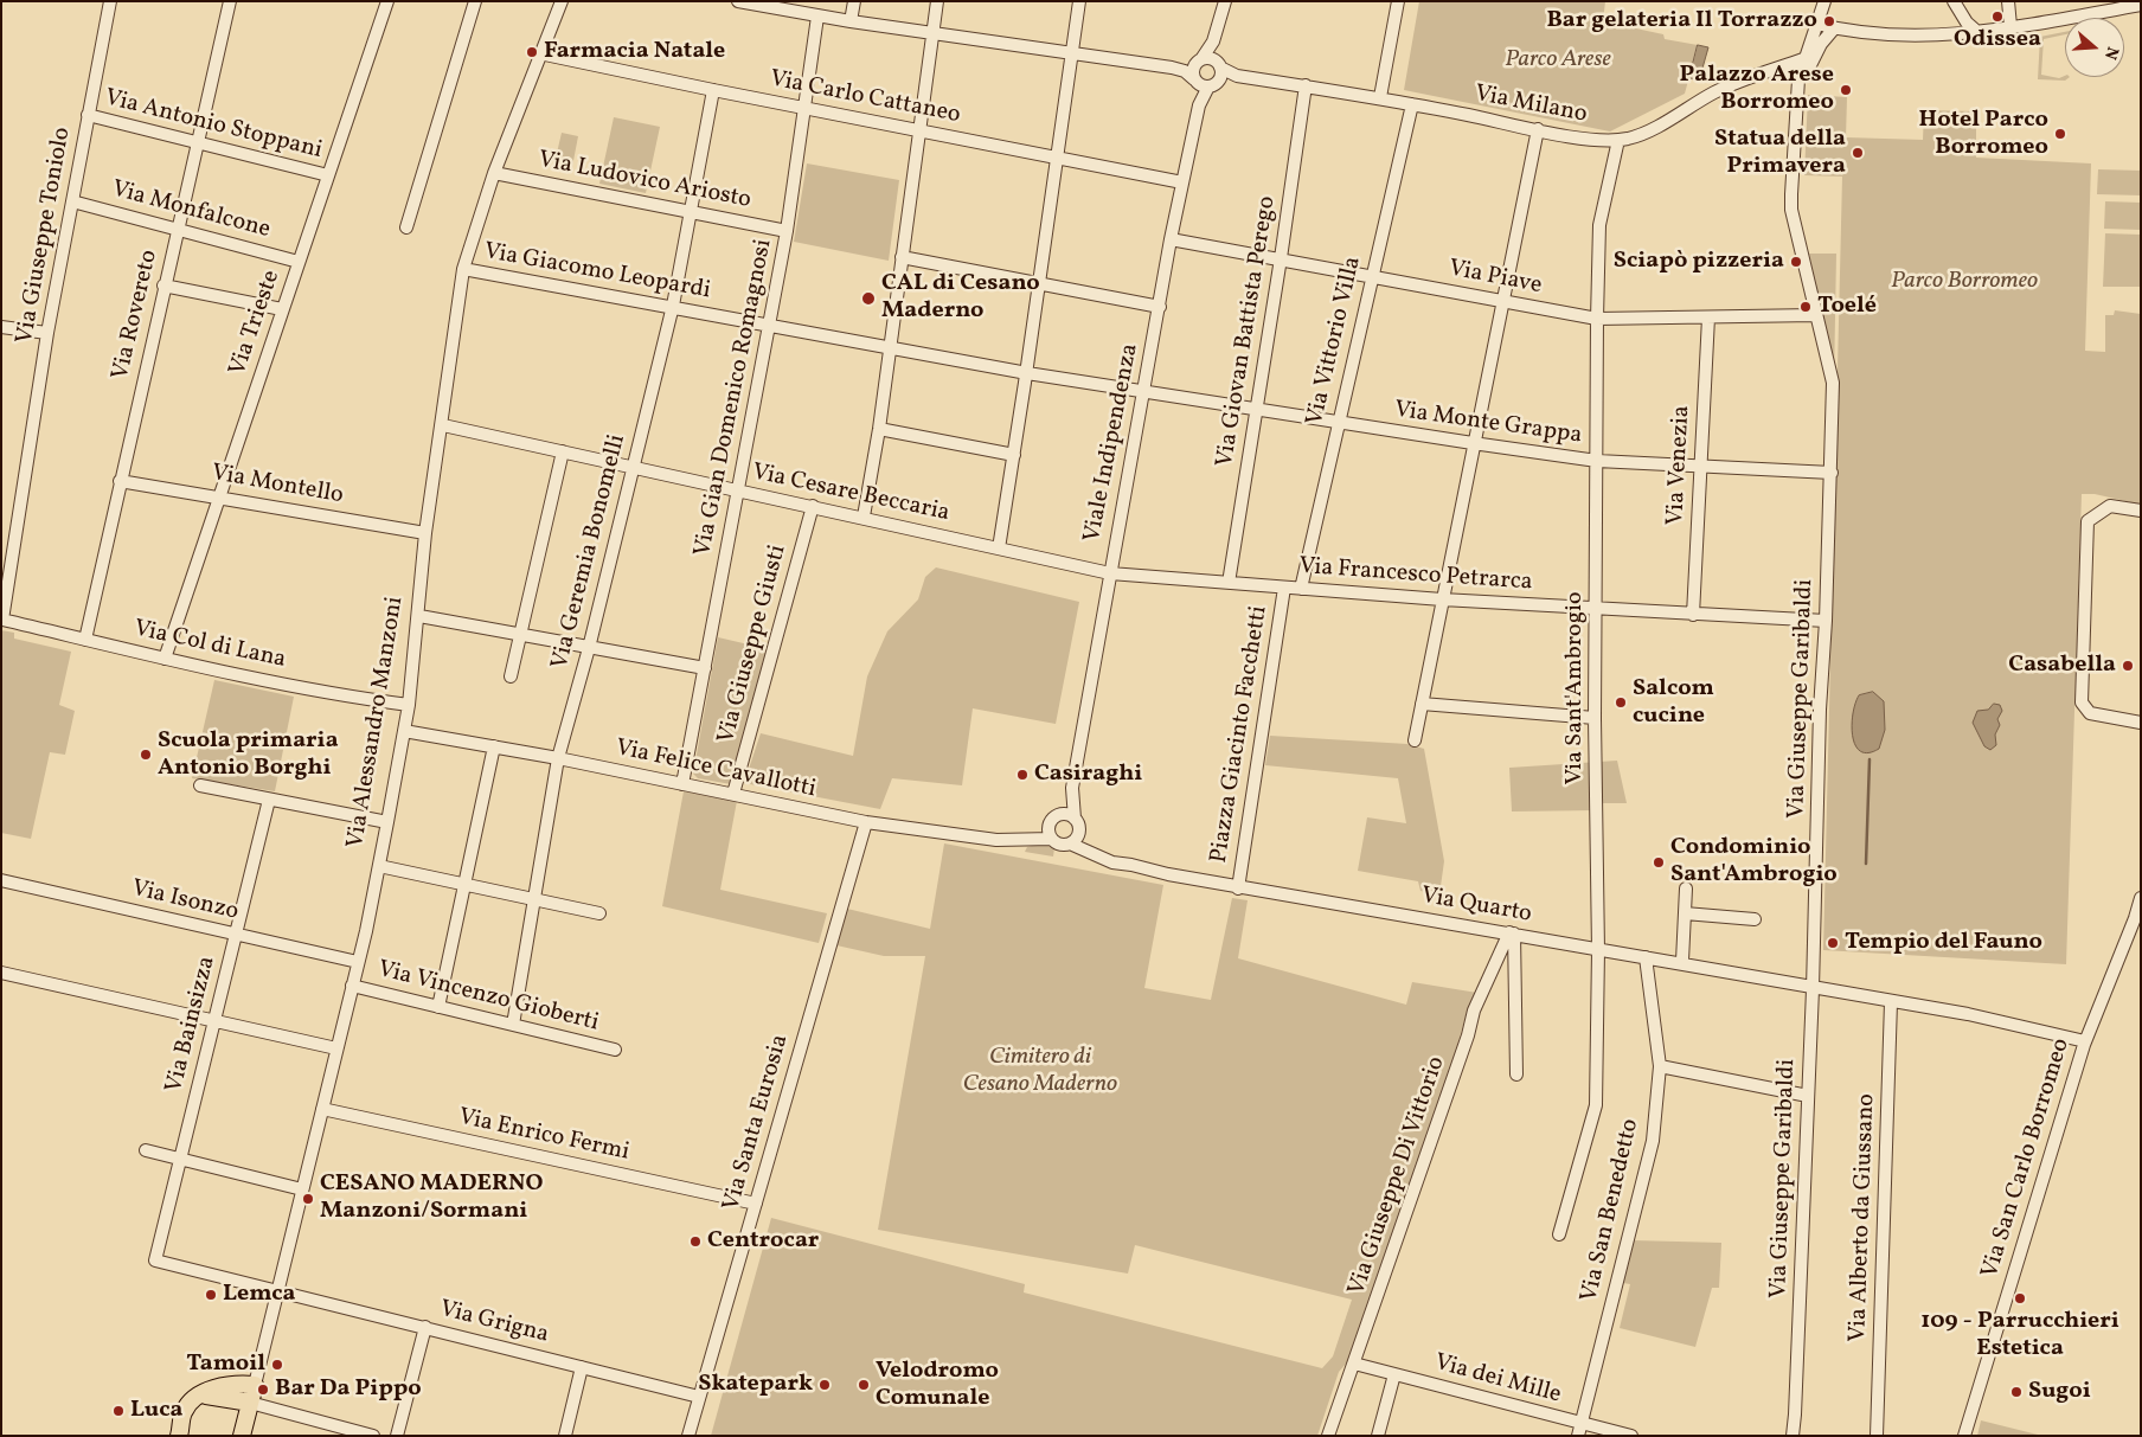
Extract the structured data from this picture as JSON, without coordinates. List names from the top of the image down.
{
  "streets": {
    "main road": ["Via Alessandro Manzoni"],
    "street": [
      "Via Carlo Cattaneo",
      "Via Milano",
      "Via Antonio Stoppani",
      "Via Ludovico Ariosto",
      "Via Monfalcone",
      "Via Giuseppe Toniolo",
      "Via Giacomo Leopardi",
      "Via Piave",
      "Via Rovereto",
      "Via Trieste",
      "Via Giovan Battista Perego",
      "Via Vittorio Villa",
      "Via Gian Domenico Romagnosi",
      "Via Monte Grappa",
      "Viale Indipendenza",
      "Via Venezia",
      "Via Montello",
      "Via Cesare Beccaria",
      "Via Geremia Bonomelli",
      "Via Francesco Petrarca",
      "Via Giuseppe Giusti",
      "Via Col di Lana",
      "Via Sant'Ambrogio",
      "Via Giuseppe Garibaldi",
      "Piazza Giacinto Facchetti",
      "Via Felice Cavallotti",
      "Via Isonzo",
      "Via Quarto",
      "Via Vincenzo Gioberti",
      "Via Bainsizza",
      "Via Santa Eurosia",
      "Via Enrico Fermi",
      "Via San Carlo Borromeo",
      "Via Giuseppe Di Vittorio",
      "Via San Benedetto",
      "Via Alberto da Giussano",
      "Via Grigna",
      "Via dei Mille"
    ]
  },
  "crossings": [
    ["Via Carlo Cattaneo", "Via Gian Domenico Romagnosi"],
    ["Via Carlo Cattaneo", "Viale Indipendenza"],
    ["Via Carlo Cattaneo", "Via Geremia Bonomelli"],
    ["Via Carlo Cattaneo", "Via Alessandro Manzoni"],
    ["Via Milano", "Via Giovan Battista Perego"],
    ["Via Milano", "Via Vittorio Villa"],
    ["Via Milano", "Viale Indipendenza"],
    ["Via Milano", "Via Sant'Ambrogio"],
    ["Via Milano", "Via Giuseppe Garibaldi"],
    ["Via Antonio Stoppani", "Via Giuseppe Toniolo"],
    ["Via Antonio Stoppani", "Via Rovereto"],
    ["Via Antonio Stoppani", "Via Trieste"],
    ["Via Ludovico Ariosto", "Via Gian Domenico Romagnosi"],
    ["Via Ludovico Ariosto", "Via Geremia Bonomelli"],
    ["Via Ludovico Ariosto", "Via Alessandro Manzoni"],
    ["Via Monfalcone", "Via Giuseppe Toniolo"],
    ["Via Monfalcone", "Via Rovereto"],
    ["Via Monfalcone", "Via Trieste"],
    ["Via Giuseppe Toniolo", "Via Col di Lana"],
    ["Via Giacomo Leopardi", "Via Gian Domenico Romagnosi"],
    ["Via Giacomo Leopardi", "Via Monte Grappa"],
    ["Via Giacomo Leopardi", "Viale Indipendenza"],
    ["Via Giacomo Leopardi", "Via Geremia Bonomelli"],
    ["Via Giacomo Leopardi", "Via Alessandro Manzoni"],
    ["Via Piave", "Via Giovan Battista Perego"],
    ["Via Piave", "Via Vittorio Villa"],
    ["Via Piave", "Viale Indipendenza"],
    ["Via Piave", "Via Venezia"],
    ["Via Piave", "Via Sant'Ambrogio"],
    ["Via Piave", "Via Giuseppe Garibaldi"],
    ["Via Rovereto", "Via Montello"],
    ["Via Rovereto", "Via Col di Lana"],
    ["Via Trieste", "Via Montello"],
    ["Via Trieste", "Via Col di Lana"],
    ["Via Giovan Battista Perego", "Via Monte Grappa"],
    ["Via Giovan Battista Perego", "Via Francesco Petrarca"],
    ["Via Vittorio Villa", "Via Monte Grappa"],
    ["Via Vittorio Villa", "Via Francesco Petrarca"],
    ["Via Gian Domenico Romagnosi", "Via Cesare Beccaria"],
    ["Via Gian Domenico Romagnosi", "Via Felice Cavallotti"],
    ["Via Monte Grappa", "Viale Indipendenza"],
    ["Via Monte Grappa", "Via Venezia"],
    ["Via Monte Grappa", "Via Sant'Ambrogio"],
    ["Via Monte Grappa", "Via Giuseppe Garibaldi"],
    ["Viale Indipendenza", "Via Cesare Beccaria"],
    ["Viale Indipendenza", "Via Francesco Petrarca"],
    ["Viale Indipendenza", "Via Felice Cavallotti"],
    ["Viale Indipendenza", "Via Quarto"],
    ["Via Venezia", "Via Francesco Petrarca"],
    ["Via Montello", "Via Alessandro Manzoni"],
    ["Via Cesare Beccaria", "Via Geremia Bonomelli"],
    ["Via Cesare Beccaria", "Via Francesco Petrarca"],
    ["Via Cesare Beccaria", "Via Giuseppe Giusti"],
    ["Via Cesare Beccaria", "Via Alessandro Manzoni"],
    ["Via Geremia Bonomelli", "Via Felice Cavallotti"],
    ["Via Geremia Bonomelli", "Via Vincenzo Gioberti"],
    ["Via Francesco Petrarca", "Via Sant'Ambrogio"],
    ["Via Francesco Petrarca", "Via Giuseppe Garibaldi"],
    ["Via Francesco Petrarca", "Piazza Giacinto Facchetti"],
    ["Via Giuseppe Giusti", "Via Felice Cavallotti"],
    ["Via Col di Lana", "Via Alessandro Manzoni"],
    ["Via Sant'Ambrogio", "Via Quarto"],
    ["Via Giuseppe Garibaldi", "Via Quarto"],
    ["Via Alessandro Manzoni", "Via Felice Cavallotti"],
    ["Via Alessandro Manzoni", "Via Isonzo"],
    ["Via Alessandro Manzoni", "Via Vincenzo Gioberti"],
    ["Via Alessandro Manzoni", "Via Enrico Fermi"],
    ["Via Alessandro Manzoni", "Via Grigna"],
    ["Piazza Giacinto Facchetti", "Via Quarto"],
    ["Via Felice Cavallotti", "Via Quarto"],
    ["Via Felice Cavallotti", "Via Santa Eurosia"],
    ["Via Isonzo", "Via Bainsizza"],
    ["Via Quarto", "Via San Carlo Borromeo"],
    ["Via Quarto", "Via Giuseppe Di Vittorio"],
    ["Via Quarto", "Via San Benedetto"],
    ["Via Quarto", "Via Alberto da Giussano"],
    ["Via Bainsizza", "Via Grigna"],
    ["Via Santa Eurosia", "Via Enrico Fermi"],
    ["Via Santa Eurosia", "Via Grigna"],
    ["Via Giuseppe Di Vittorio", "Via dei Mille"],
    ["Via San Benedetto", "Via dei Mille"]
  ],
  "parks": ["Parco Arese", "Parco Borromeo", "Cimitero di Cesano Maderno"],
  "places": [
    "Odissea",
    "Bar gelateria Il Torrazzo",
    "Farmacia Natale",
    "Palazzo Arese Borromeo",
    "Hotel Parco Borromeo",
    "Statua della Primavera",
    "Sciapò pizzeria",
    "CAL di Cesano Maderno",
    "Toelé",
    "Casabella",
    "Salcom cucine",
    "Scuola primaria Antonio Borghi",
    "Casiraghi",
    "Condominio Sant'Ambrogio",
    "Tempio del Fauno",
    "CESANO MADERNO Manzoni/Sormani",
    "Centrocar",
    "Lemca",
    "109 - Parrucchieri Estetica",
    "Tamoil",
    "Skatepark",
    "Velodromo Comunale",
    "Bar Da Pippo",
    "Sugoi",
    "Luca"
  ],
  "north": "right"
}
